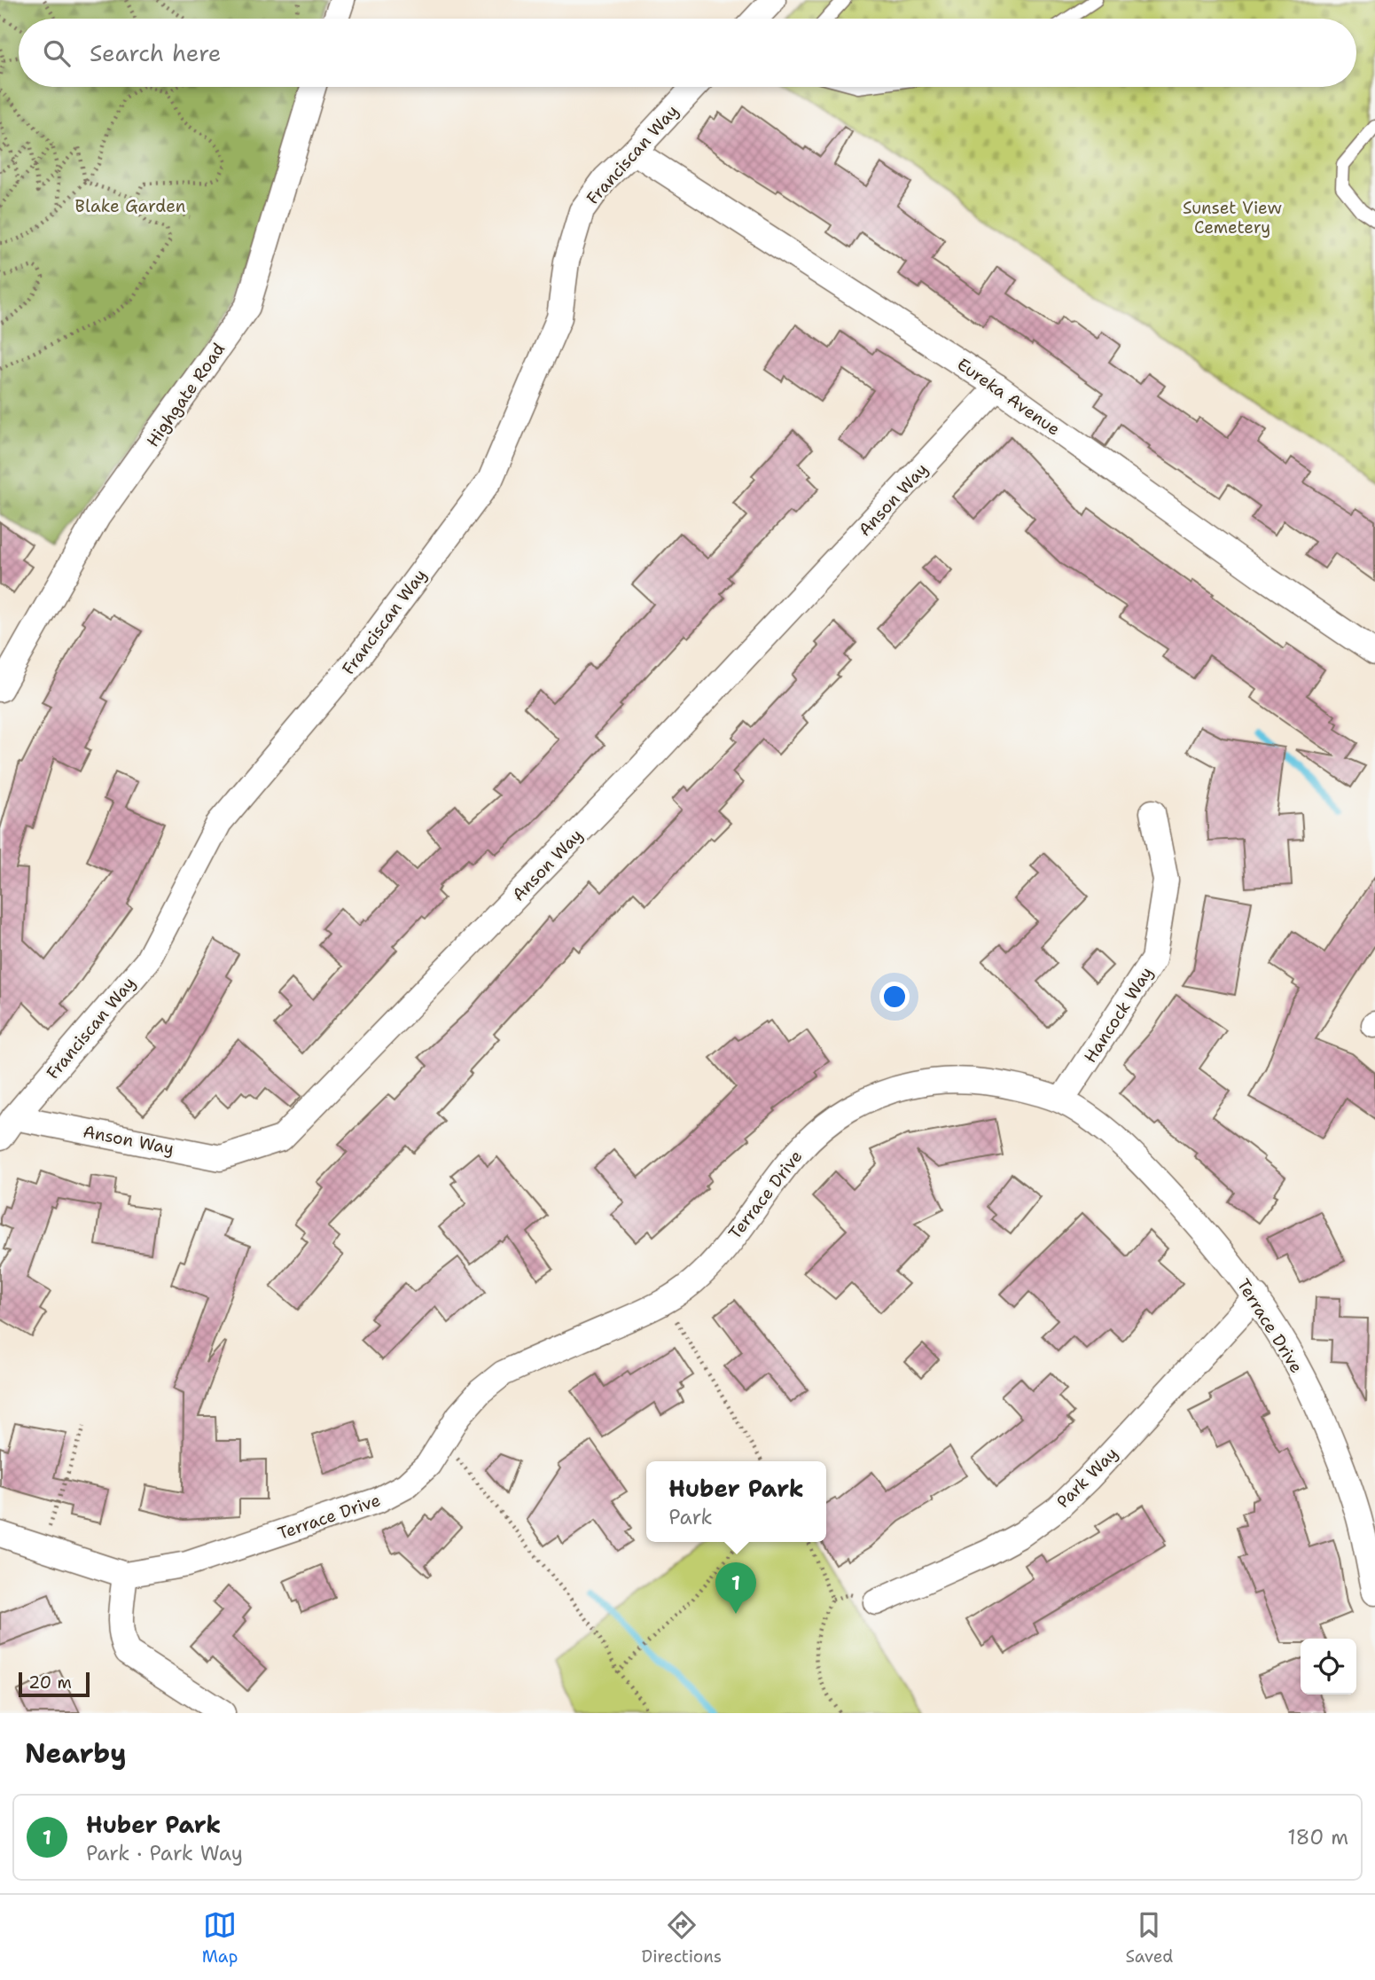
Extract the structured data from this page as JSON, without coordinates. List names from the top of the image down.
{
  "streets": {
    "street": [
      "Franciscan Way",
      "Highgate Road",
      "Eureka Avenue",
      "Anson Way",
      "Hancock Way",
      "Terrace Drive",
      "Park Way"
    ]
  },
  "crossings": [
    ["Franciscan Way", "Eureka Avenue"],
    ["Franciscan Way", "Anson Way"],
    ["Eureka Avenue", "Anson Way"],
    ["Hancock Way", "Terrace Drive"],
    ["Terrace Drive", "Park Way"]
  ],
  "parks": ["Blake Garden", "Sunset View Cemetery"],
  "scale_bar": "20 m",
  "page": {
    "search": "Search here",
    "popup": ["Huber Park", "Park"],
    "pins": "1",
    "scale": "20 m",
    "heading": "Nearby",
    "list": [
      {
        "mark": "1",
        "name": "Huber Park",
        "note": "Park · Park Way",
        "value": "180 m"
      }
    ],
    "nav": ["Map", "Directions", "Saved"]
  }
}
